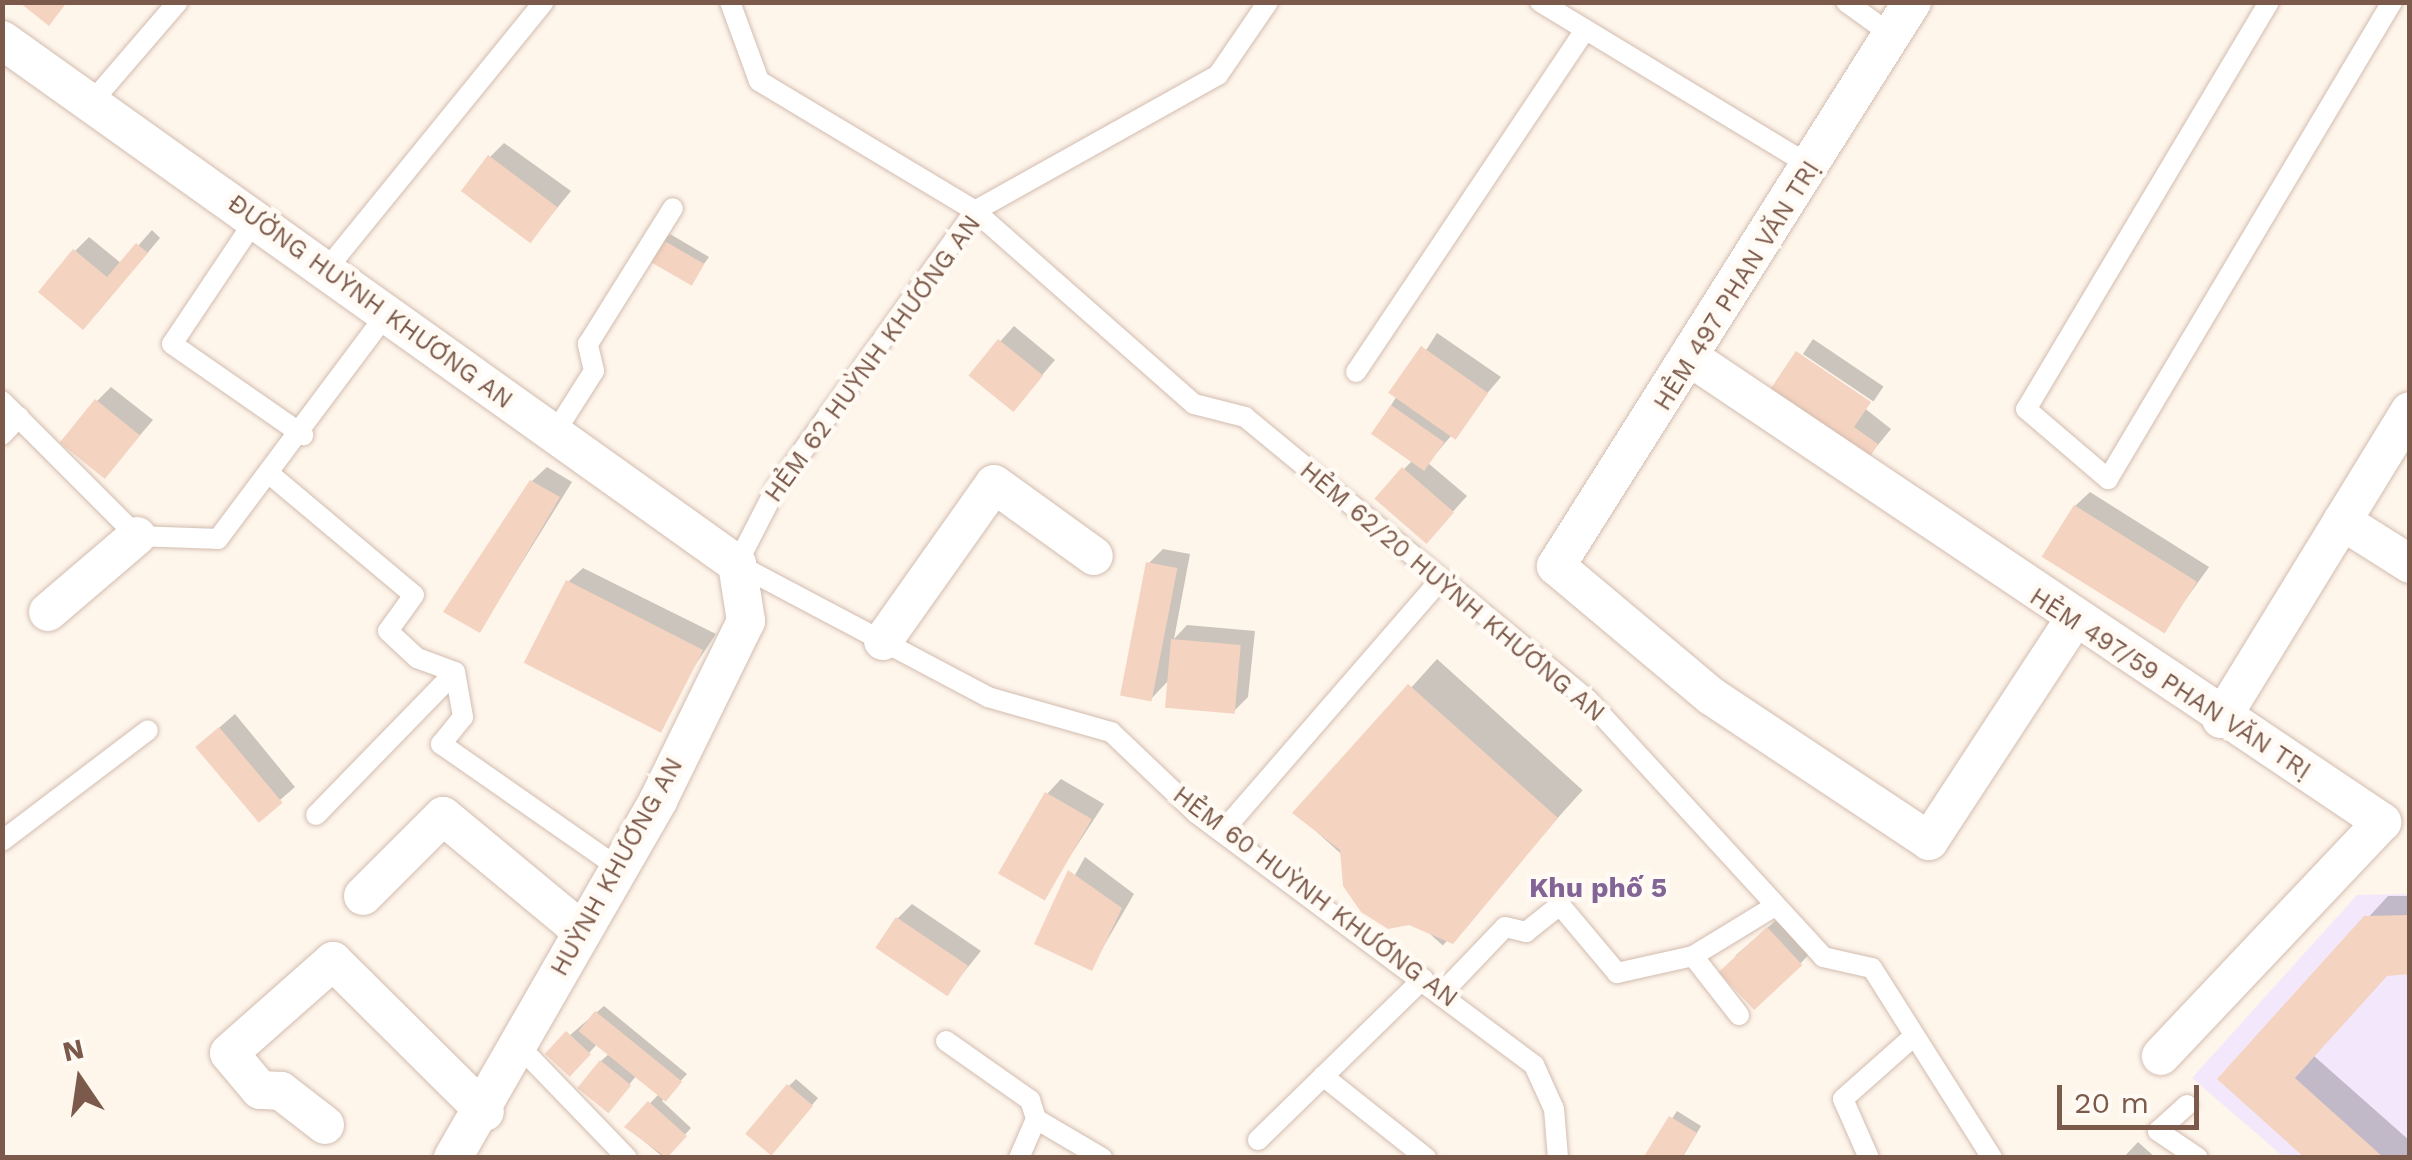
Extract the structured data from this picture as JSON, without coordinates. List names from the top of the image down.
{
  "streets": {
    "street": [
      "HẺM 497 PHAN VĂN TRỊ",
      "ĐƯỜNG HUỲNH KHƯƠNG AN",
      "HẺM 497/59 PHAN VĂN TRỊ",
      "HUỲNH KHƯƠNG AN"
    ],
    "lane": ["HẺM 62 HUỲNH KHƯƠNG AN", "HẺM 62/20 HUỲNH KHƯƠNG AN", "HẺM 60 HUỲNH KHƯƠNG AN"]
  },
  "crossings": [
    ["HẺM 497 PHAN VĂN TRỊ", "HẺM 497/59 PHAN VĂN TRỊ"],
    ["ĐƯỜNG HUỲNH KHƯƠNG AN", "HẺM 62 HUỲNH KHƯƠNG AN"],
    ["ĐƯỜNG HUỲNH KHƯƠNG AN", "HUỲNH KHƯƠNG AN"],
    ["ĐƯỜNG HUỲNH KHƯƠNG AN", "HẺM 60 HUỲNH KHƯƠNG AN"],
    ["HẺM 62 HUỲNH KHƯƠNG AN", "HẺM 62/20 HUỲNH KHƯƠNG AN"],
    ["HẺM 62 HUỲNH KHƯƠNG AN", "HUỲNH KHƯƠNG AN"],
    ["HẺM 62 HUỲNH KHƯƠNG AN", "HẺM 60 HUỲNH KHƯƠNG AN"],
    ["HUỲNH KHƯƠNG AN", "HẺM 60 HUỲNH KHƯƠNG AN"]
  ],
  "districts": ["Khu phố 5"],
  "scale_bar": "20 m",
  "north": "top"
}
